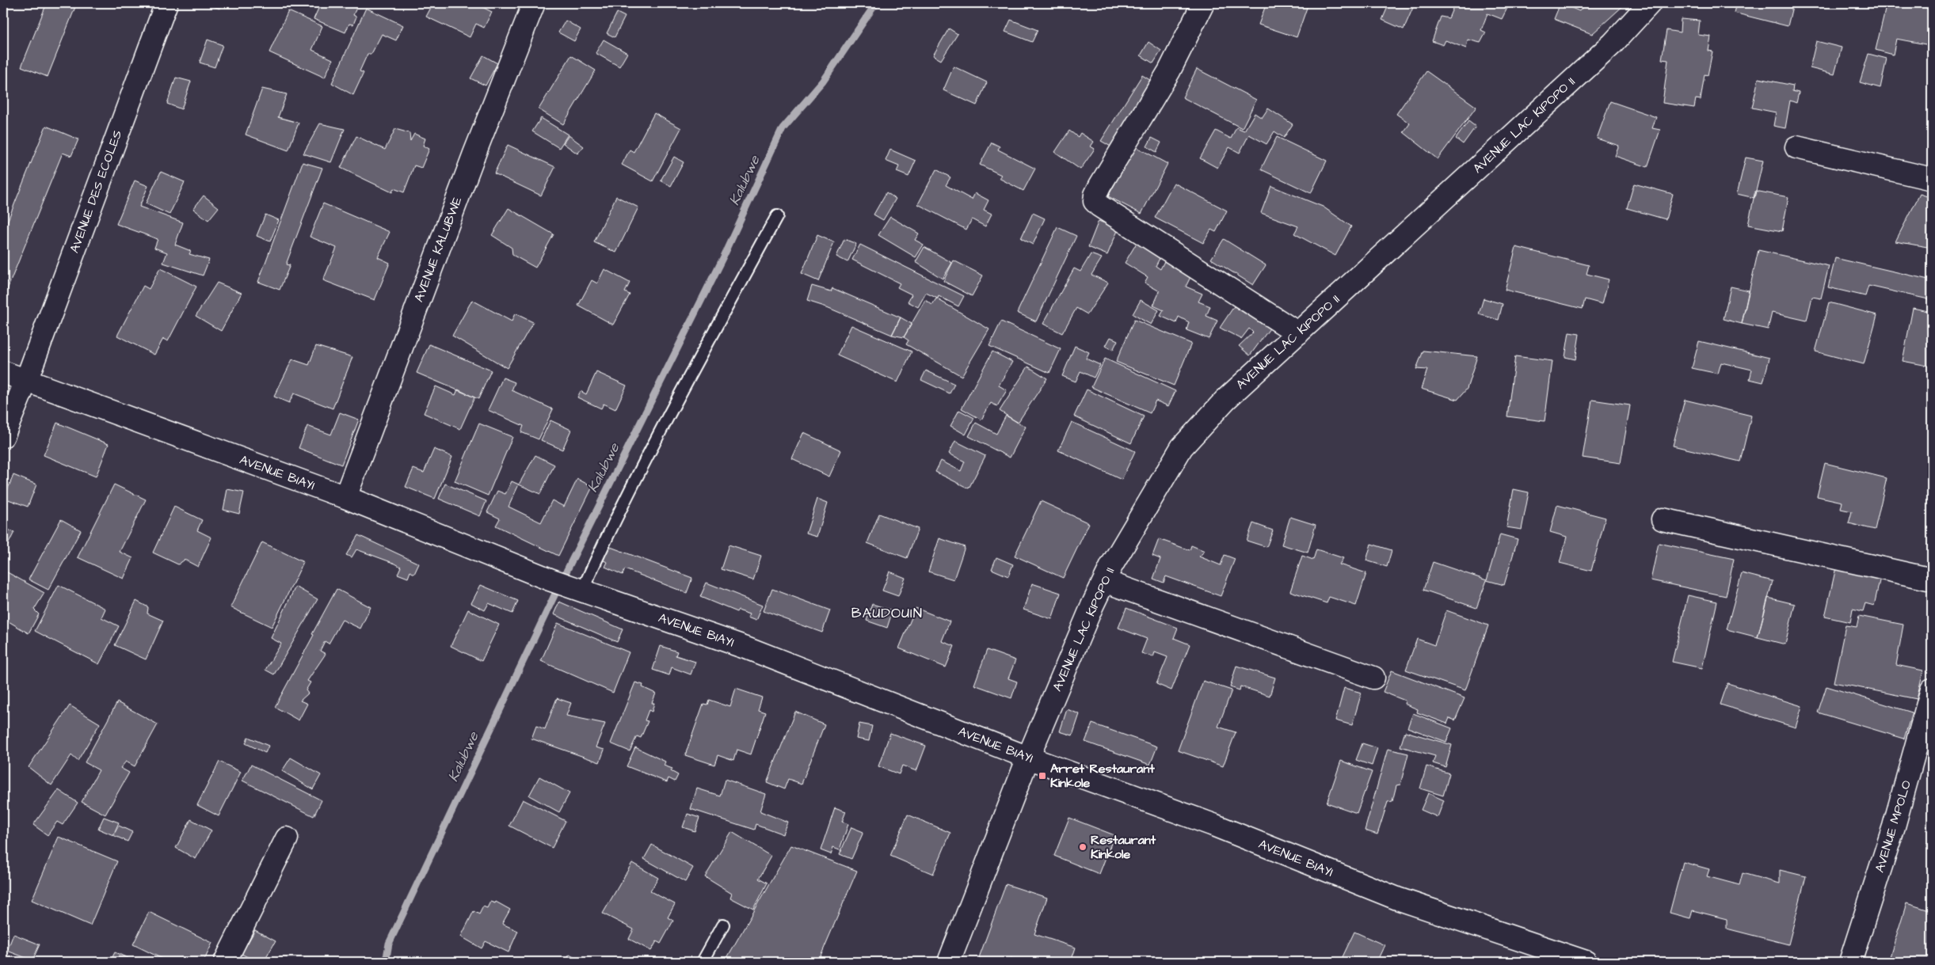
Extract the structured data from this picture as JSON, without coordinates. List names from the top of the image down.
{
  "streets": {
    "street": [
      "AVENUE LAC KIPOPO II",
      "AVENUE DES ECOLES",
      "AVENUE KALUBWE",
      "AVENUE BIAYI",
      "AVENUE MPOLO"
    ]
  },
  "crossings": [
    ["AVENUE LAC KIPOPO II", "AVENUE BIAYI"],
    ["AVENUE DES ECOLES", "AVENUE BIAYI"],
    ["AVENUE KALUBWE", "AVENUE BIAYI"]
  ],
  "districts": ["BAUDOUIN"],
  "water": ["Kalubwe"],
  "places": {
    "transit": ["Arret Restaurant Kinkole"],
    "other": ["Restaurant Kinkole"]
  }
}
